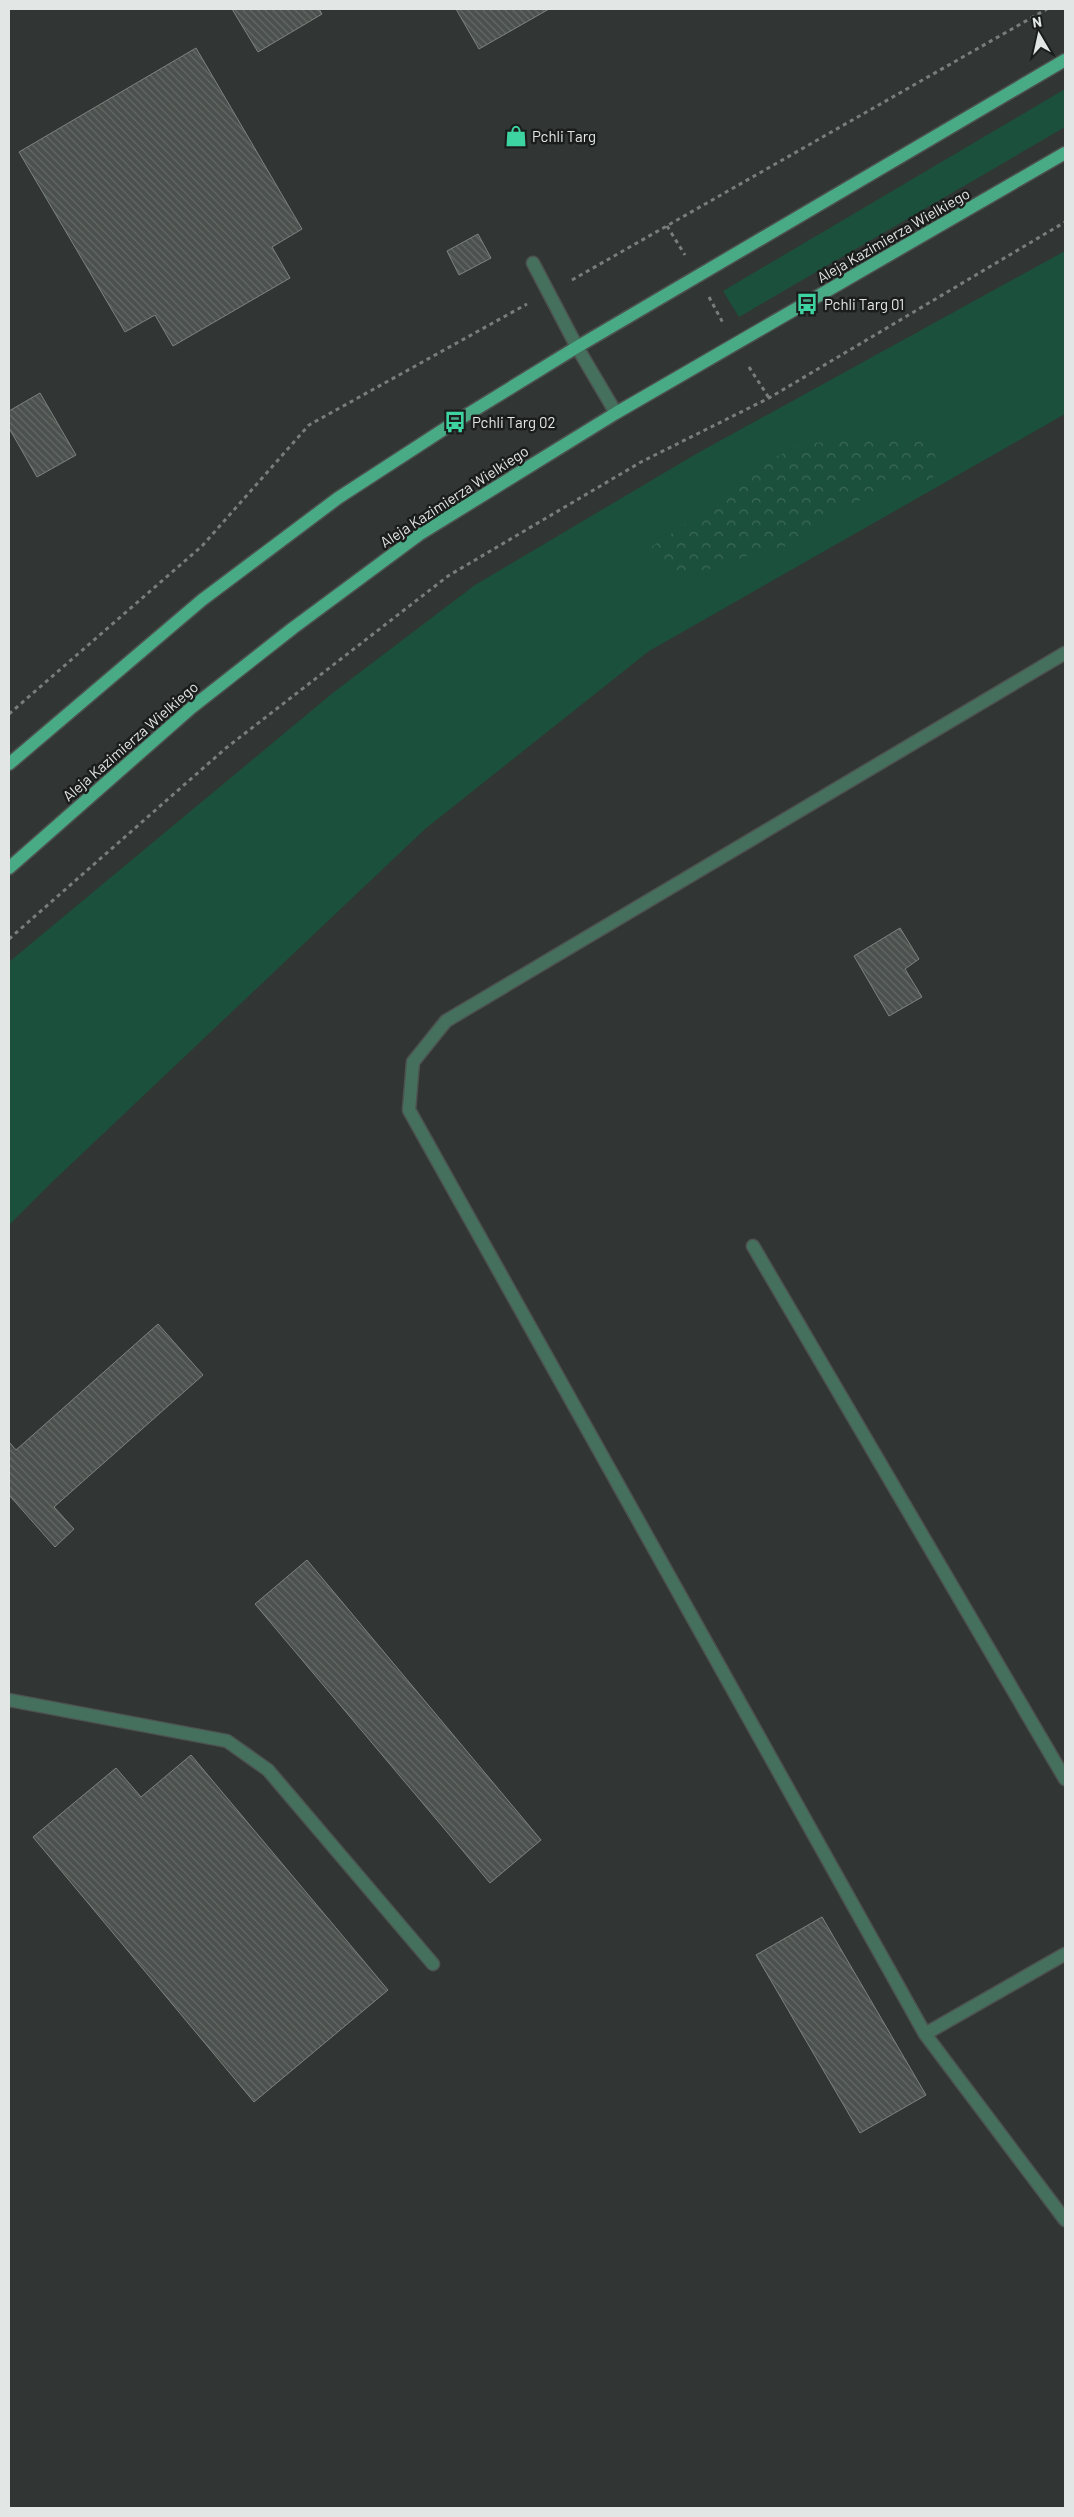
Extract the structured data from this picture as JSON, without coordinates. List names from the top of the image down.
{
  "streets": {
    "main road": ["Aleja Kazimierza Wielkiego"]
  },
  "places": {
    "shop": ["Pchli Targ"],
    "bus stop": ["Pchli Targ 01", "Pchli Targ 02"]
  },
  "north": "top"
}
